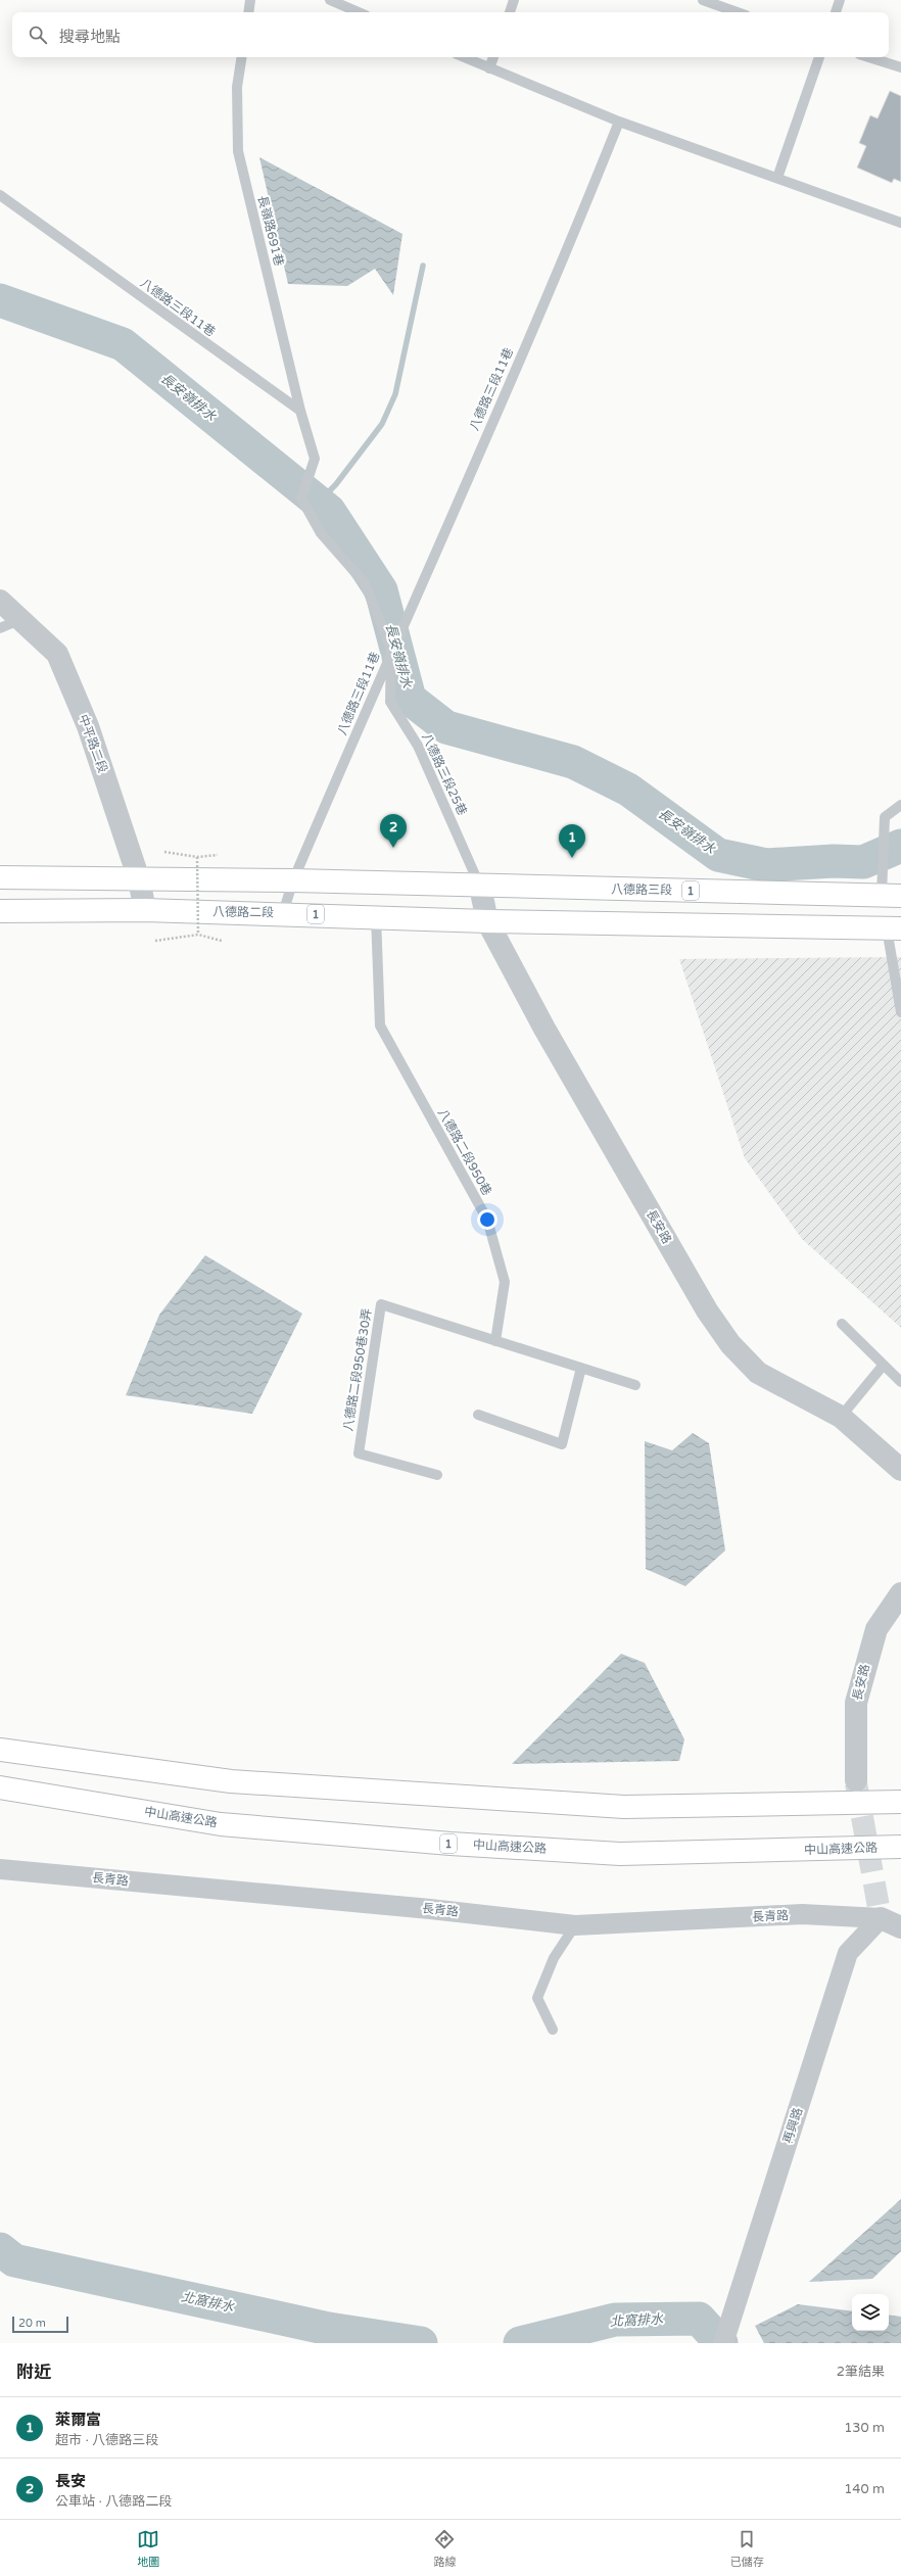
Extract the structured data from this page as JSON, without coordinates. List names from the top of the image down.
{
  "streets": {
    "main road": [
      "八德路三段",
      "1",
      "八德路二段",
      "中山高速公路"
    ],
    "street": [
      "中平路二段",
      "長安路",
      "長青路",
      "再興路"
    ],
    "lane": [
      "長嶺路691巷",
      "八德路三段11巷",
      "八德路三段25巷",
      "八德路二段950巷",
      "八德路二段950巷30弄"
    ]
  },
  "crossings": [
    ["長嶺路691巷", "八德路三段11巷"],
    ["八德路三段11巷", "八德路三段25巷"],
    ["八德路三段11巷", "1"],
    ["八德路三段11巷", "八德路二段"],
    ["中平路二段", "1"],
    ["中平路二段", "八德路二段"],
    ["八德路三段25巷", "八德路三段"],
    ["八德路三段25巷", "1"],
    ["八德路三段25巷", "長安路"],
    ["八德路三段", "1"],
    ["八德路三段", "長安路"],
    ["1", "八德路二段"],
    ["1", "長安路"],
    ["八德路二段", "八德路二段950巷"],
    ["八德路二段", "長安路"],
    ["八德路二段950巷", "八德路二段950巷30弄"],
    ["長青路", "再興路"]
  ],
  "water": ["長安嶺排水", "北窩排水"],
  "scale_bar": "20 m",
  "page": {
    "search": "搜尋地點",
    "pins": ["2", "1"],
    "scale": "20 m",
    "heading": ["附近", "2筆結果"],
    "list": [
      {
        "mark": "1",
        "name": "萊爾富",
        "note": "超市 · 八德路三段",
        "value": "130 m"
      },
      {
        "mark": "2",
        "name": "長安",
        "note": "公車站 · 八德路二段",
        "value": "140 m"
      }
    ],
    "nav": ["地圖", "路線", "已儲存"]
  }
}
